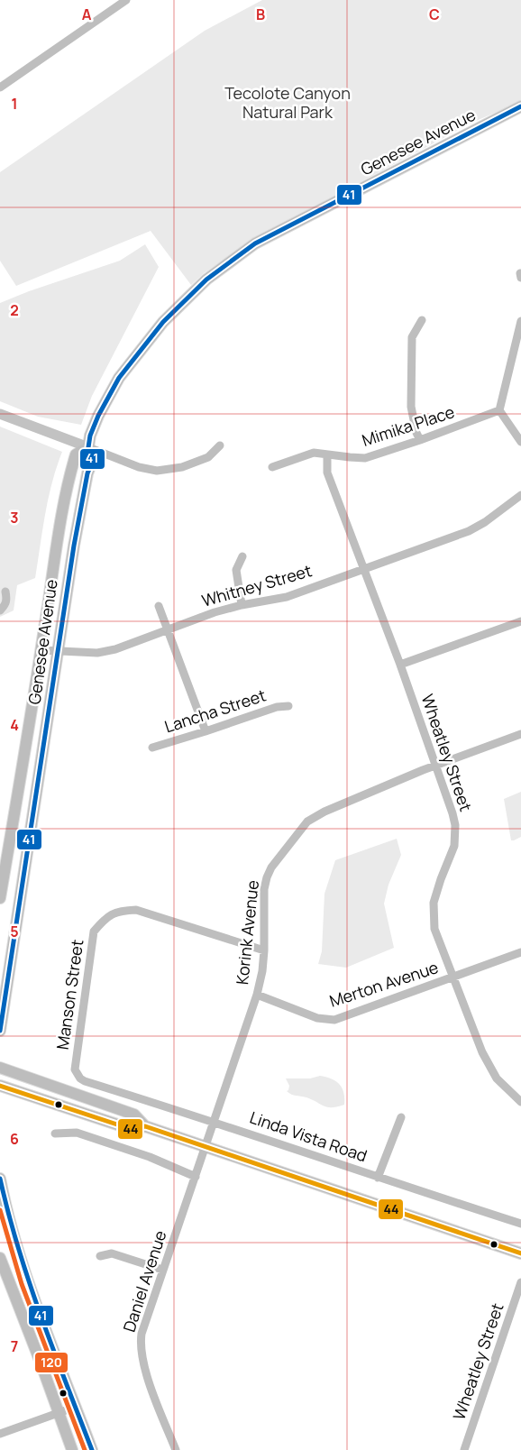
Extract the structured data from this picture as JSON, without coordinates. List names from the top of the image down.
{
  "streets": {
    "main road": ["Genesee Avenue"],
    "street": [
      "Mimika Place",
      "Whitney Street",
      "Lancha Street",
      "Wheatley Street",
      "Korink Avenue",
      "Merton Avenue",
      "Manson Street",
      "Linda Vista Road",
      "Daniel Avenue"
    ]
  },
  "crossings": [
    ["Genesee Avenue", "Whitney Street"],
    ["Mimika Place", "Wheatley Street"],
    ["Whitney Street", "Wheatley Street"],
    ["Wheatley Street", "Korink Avenue"],
    ["Wheatley Street", "Merton Avenue"],
    ["Korink Avenue", "Merton Avenue"],
    ["Korink Avenue", "Manson Street"],
    ["Korink Avenue", "Linda Vista Road"],
    ["Korink Avenue", "Daniel Avenue"],
    ["Manson Street", "Linda Vista Road"]
  ],
  "parks": ["Tecolote Canyon Natural Park"],
  "lines": ["transit line 41", "transit line 44", "transit line 120"],
  "grid": {
    "columns": ["A", "B", "C"],
    "rows": [
      "1",
      "2",
      "3",
      "4",
      "5",
      "6",
      "7"
    ]
  }
}
